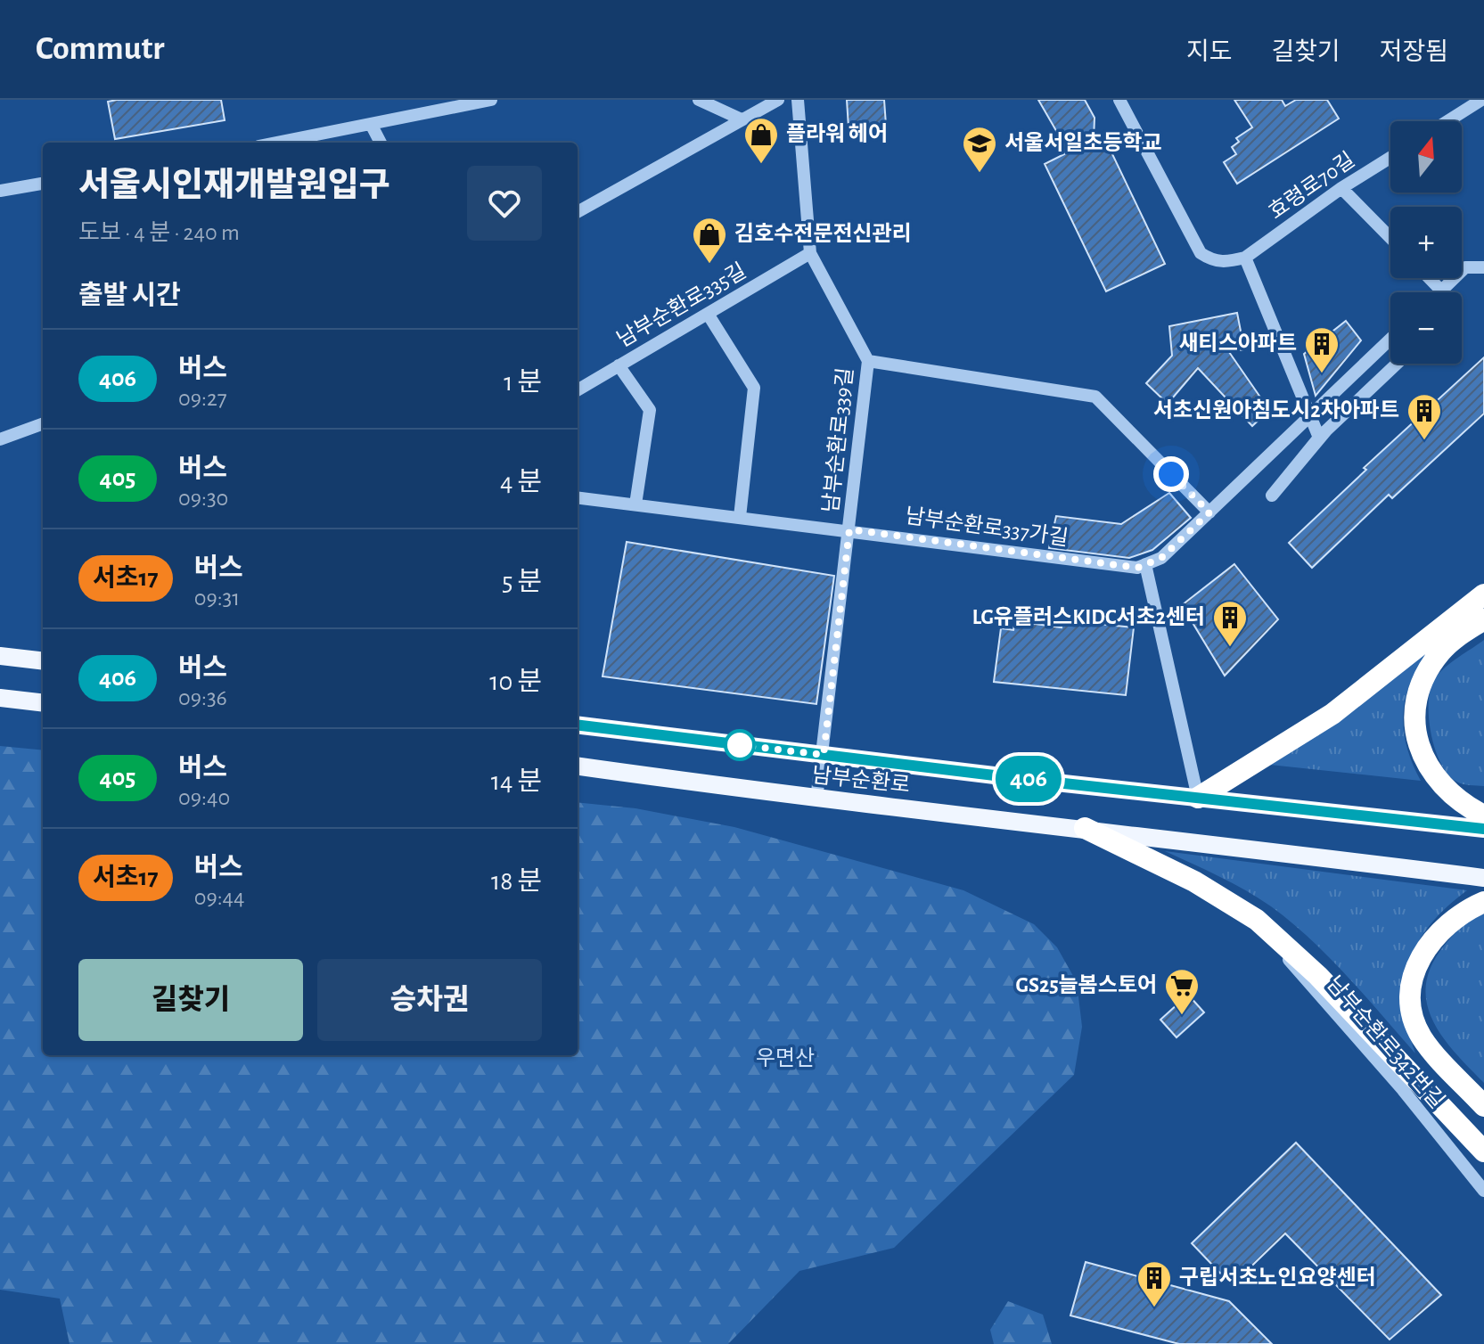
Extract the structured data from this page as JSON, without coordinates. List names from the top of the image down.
{
  "streets": {
    "main road": ["남부순환로"],
    "street": [
      "효령로70길",
      "남부순환로335길",
      "남부순환로339길",
      "남부순환로337가길",
      "남부순환로342번길"
    ]
  },
  "crossings": [
    ["남부순환로335길", "남부순환로339길"],
    ["남부순환로339길", "남부순환로337가길"],
    ["남부순환로339길", "남부순환로"]
  ],
  "parks": ["우면산"],
  "places": {
    "shop": ["플라워 헤어", "김호수전문전신관리"],
    "school or university": ["서울서일초등학교"],
    "building": [
      "새티스아파트",
      "서초신원아침도시2차아파트",
      "LG유플러스KIDC서초2센터",
      "구립서초노인요양센터"
    ],
    "supermarket": ["GS25늘봄스토어"]
  },
  "lines": ["bus line 406"],
  "north": "top",
  "page": {
    "header": "Commutr",
    "nav": ["지도", "길찾기", "저장됨"],
    "on_map": "406",
    "map_buttons": ["+", "−"],
    "heading": [
      ["서울시인재개발원입구", "도보 · 4 분 · 240 m"],
      "출발 시간"
    ],
    "list": [
      {
        "mark": "406",
        "name": "버스",
        "note": "09:27",
        "value": "1 분"
      },
      {
        "mark": "405",
        "name": "버스",
        "note": "09:30",
        "value": "4 분"
      },
      {
        "mark": "서초17",
        "name": "버스",
        "note": "09:31",
        "value": "5 분"
      },
      {
        "mark": "406",
        "name": "버스",
        "note": "09:36",
        "value": "10 분"
      },
      {
        "mark": "405",
        "name": "버스",
        "note": "09:40",
        "value": "14 분"
      },
      {
        "mark": "서초17",
        "name": "버스",
        "note": "09:44",
        "value": "18 분"
      }
    ],
    "buttons": ["길찾기", "승차권"]
  }
}
